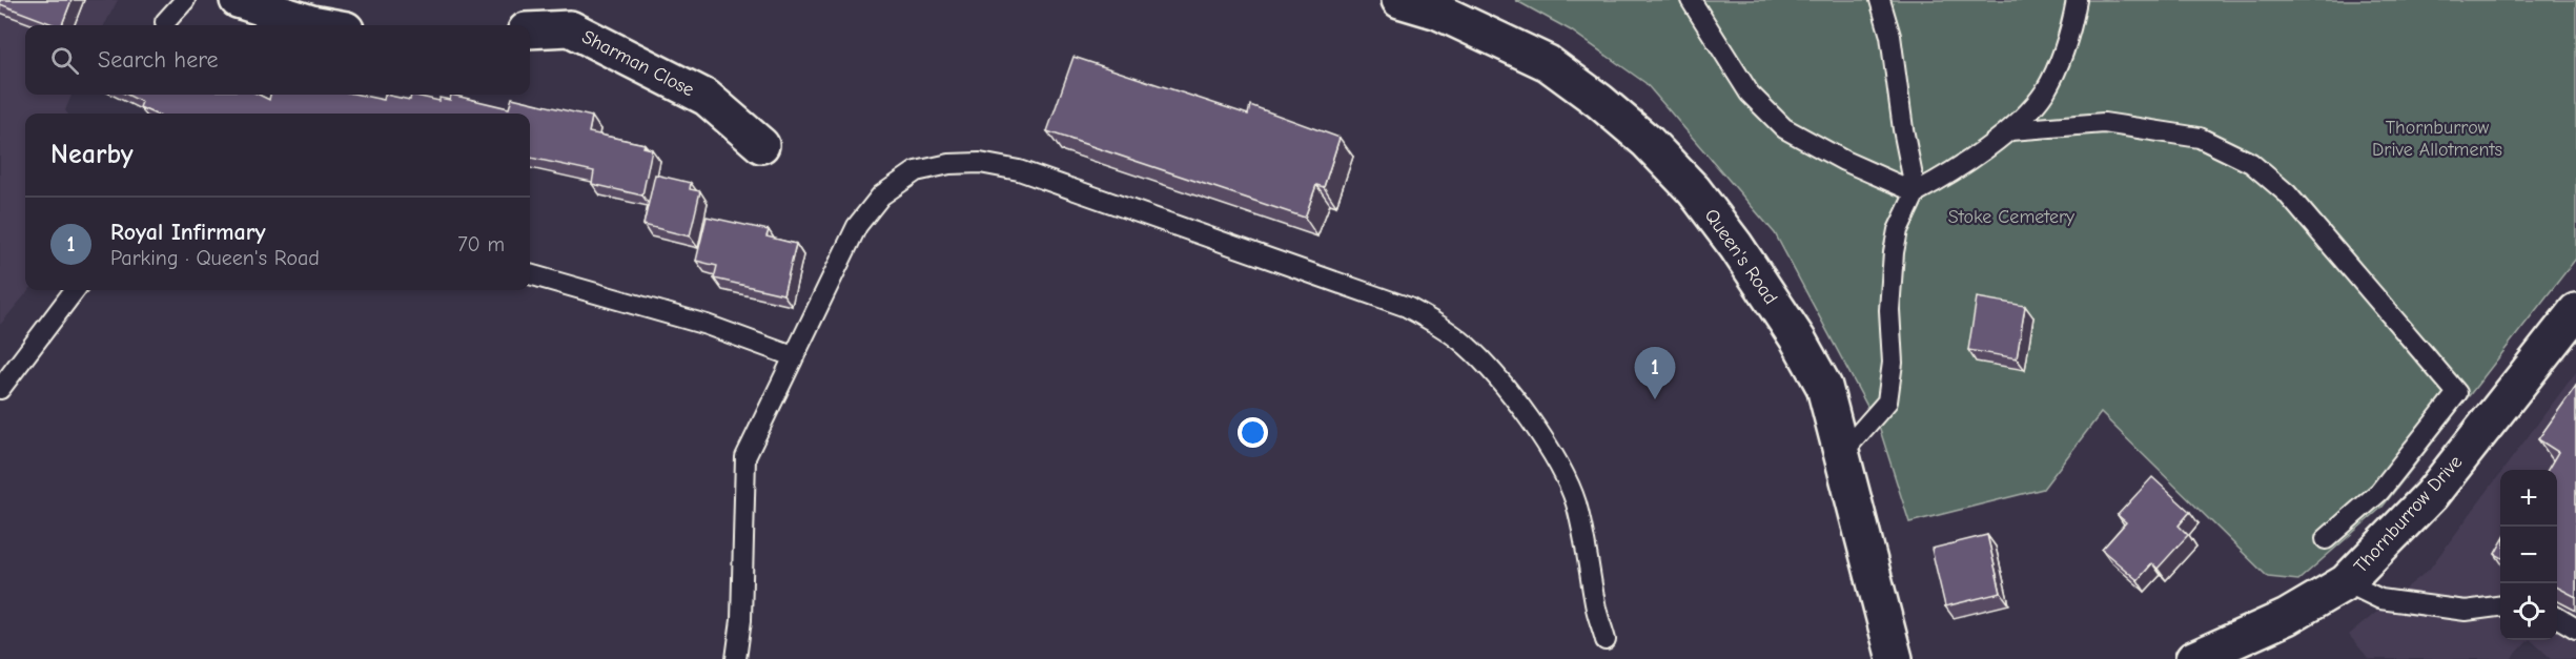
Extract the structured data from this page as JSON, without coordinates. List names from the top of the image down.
{
  "streets": {
    "street": ["Sharman Close", "Queen's Road", "Thornburrow Drive"]
  },
  "parks": ["Thornburrow Drive Allotments", "Stoke Cemetery"],
  "page": {
    "search": "Search here",
    "heading": "Nearby",
    "list": [
      {
        "mark": "1",
        "name": "Royal Infirmary",
        "note": "Parking · Queen's Road",
        "value": "70 m"
      }
    ],
    "pins": "1",
    "map_buttons": ["+", "−"]
  }
}
